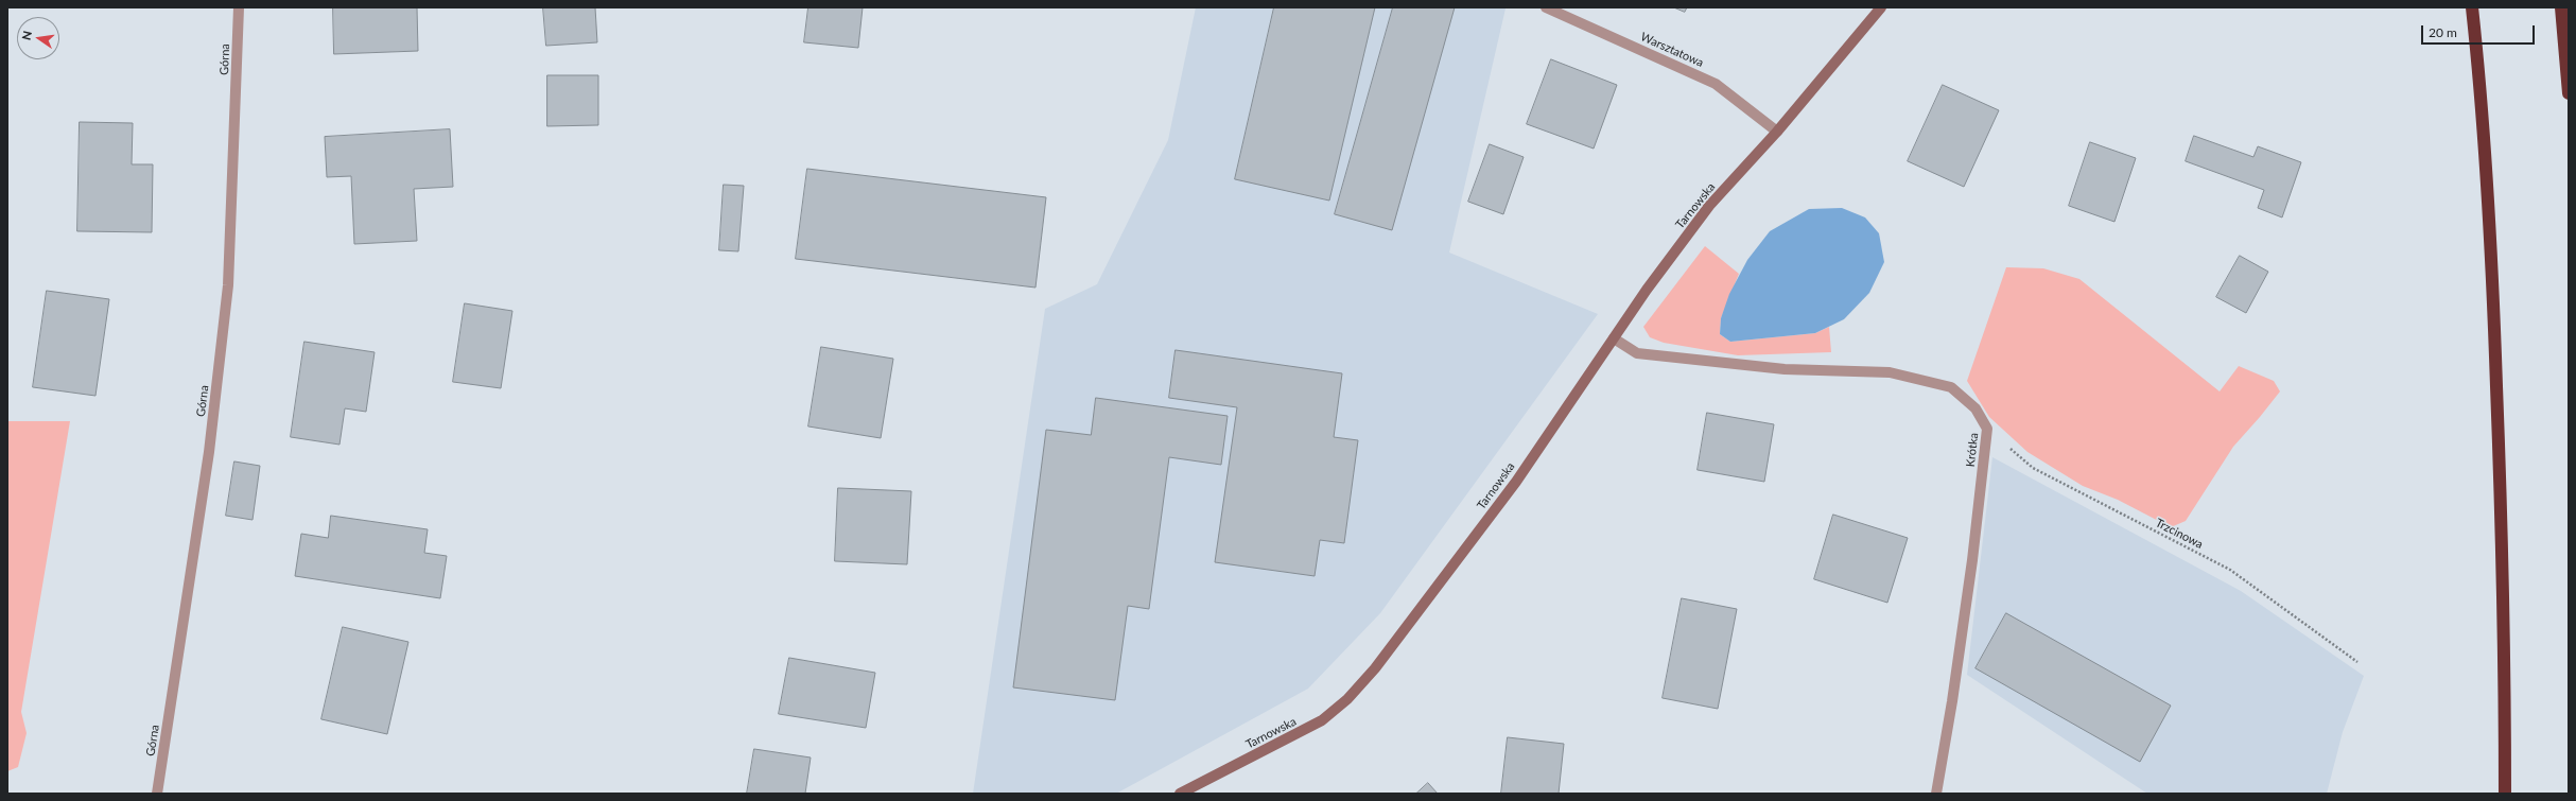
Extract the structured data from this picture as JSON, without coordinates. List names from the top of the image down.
{
  "streets": {
    "street": [
      "Warsztatowa",
      "Górna",
      "Tarnowska",
      "Krótka"
    ],
    "path": ["Trzcinowa"]
  },
  "crossings": [
    ["Warsztatowa", "Tarnowska"],
    ["Tarnowska", "Krótka"],
    ["Krótka", "Trzcinowa"]
  ],
  "scale_bar": "20 m",
  "north": "left"
}
